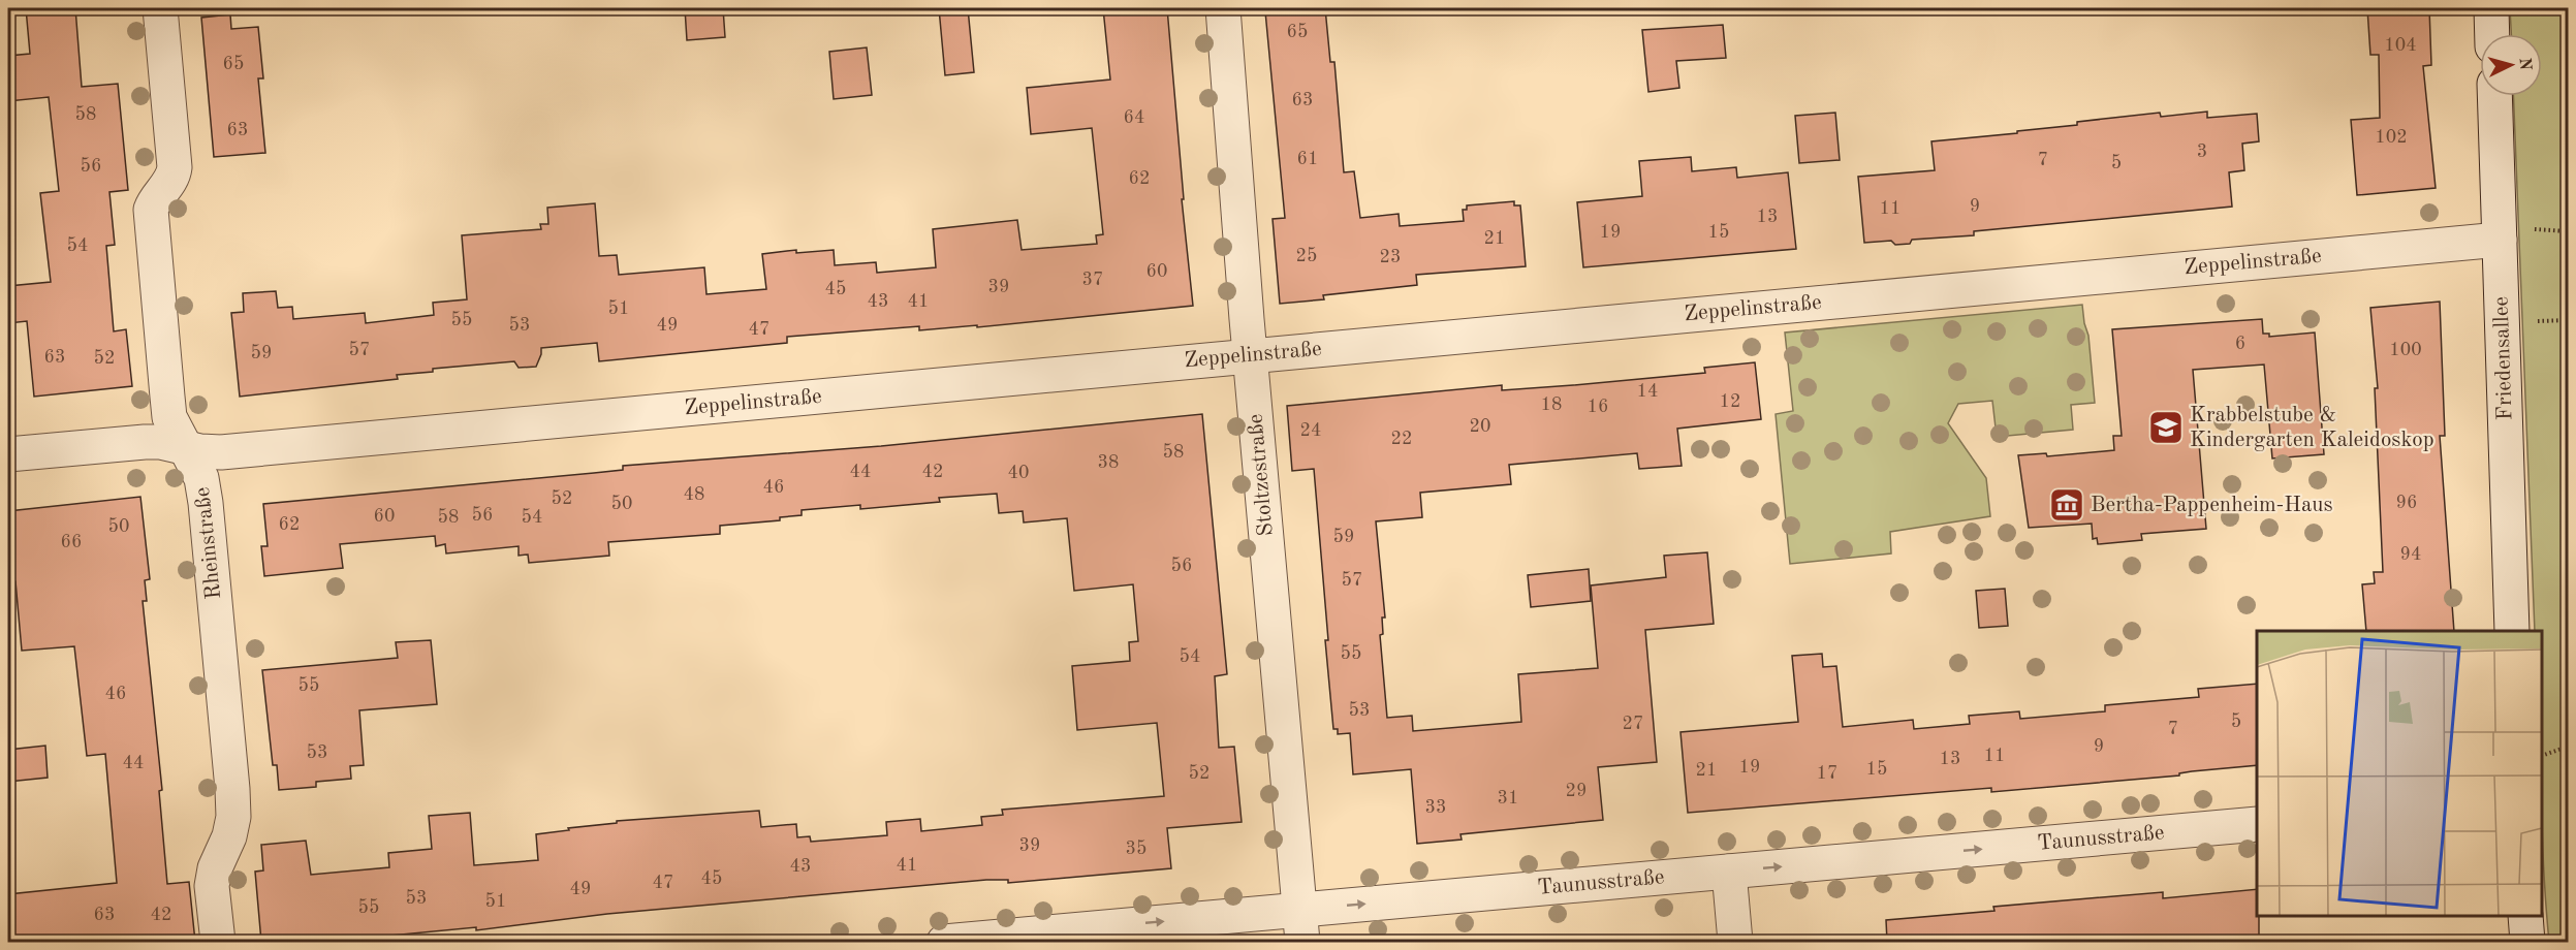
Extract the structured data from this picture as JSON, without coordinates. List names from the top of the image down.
{
  "streets": {
    "street": [
      "Zeppelinstraße",
      "Friedensallee",
      "Stoltzestraße",
      "Rheinstraße",
      "Taunusstraße"
    ]
  },
  "crossings": [
    ["Zeppelinstraße", "Friedensallee"],
    ["Zeppelinstraße", "Stoltzestraße"],
    ["Zeppelinstraße", "Rheinstraße"],
    ["Stoltzestraße", "Taunusstraße"]
  ],
  "one_way": ["Taunusstraße"],
  "places": {
    "school or university": ["Krabbelstube & Kindergarten Kaleidoskop"],
    "museum": ["Bertha-Pappenheim-Haus"]
  },
  "house_numbers": [
    "65",
    "104",
    "65",
    "63",
    "58",
    "64",
    "63",
    "102",
    "3",
    "61",
    "7",
    "5",
    "56",
    "62",
    "9",
    "11",
    "13",
    "19",
    "15",
    "21",
    "54",
    "25",
    "23",
    "60",
    "37",
    "39",
    "45",
    "43",
    "41",
    "51",
    "55",
    "53",
    "49",
    "47",
    "6",
    "57",
    "100",
    "59",
    "63",
    "52",
    "14",
    "12",
    "18",
    "16",
    "20",
    "24",
    "22",
    "58",
    "38",
    "44",
    "42",
    "40",
    "46",
    "48",
    "52",
    "96",
    "50",
    "56",
    "60",
    "58",
    "54",
    "62",
    "50",
    "59",
    "66",
    "94",
    "56",
    "57",
    "55",
    "54",
    "55",
    "46",
    "53",
    "5",
    "27",
    "7",
    "9",
    "53",
    "11",
    "13",
    "44",
    "19",
    "15",
    "21",
    "52",
    "17",
    "29",
    "31",
    "33",
    "39",
    "35",
    "41",
    "43",
    "45",
    "47",
    "49",
    "53",
    "51",
    "55",
    "63",
    "42"
  ],
  "north": "right"
}
